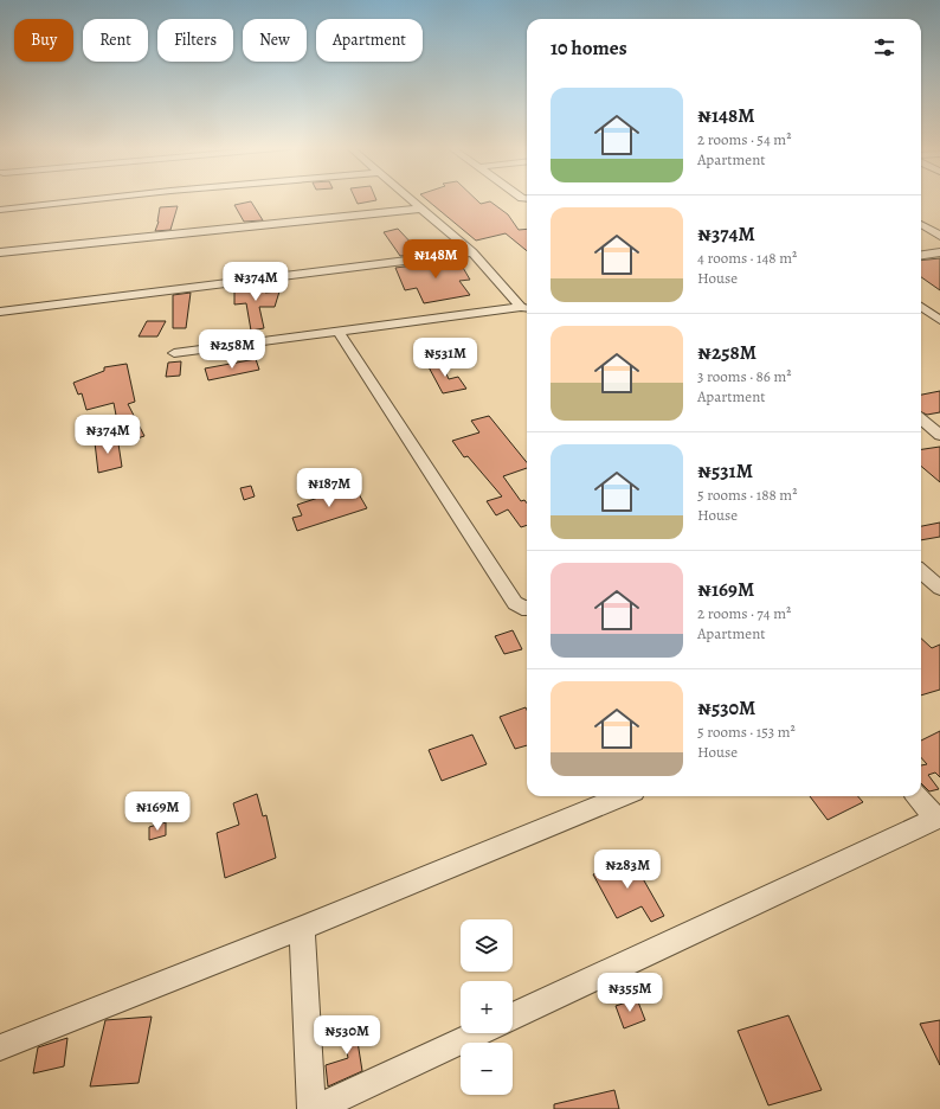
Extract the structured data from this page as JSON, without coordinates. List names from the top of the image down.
{
  "page": {
    "chip": [
      "Buy",
      "Rent",
      "Filters",
      "New",
      "Apartment"
    ],
    "heading": "10 homes",
    "list": [
      {
        "name": "₦148M",
        "note": "2 rooms · 54 m² · Apartment"
      },
      {
        "name": "₦374M",
        "note": "4 rooms · 148 m² · House"
      },
      {
        "name": "₦258M",
        "note": "3 rooms · 86 m² · Apartment"
      },
      {
        "name": "₦531M",
        "note": "5 rooms · 188 m² · House"
      },
      {
        "name": "₦169M",
        "note": "2 rooms · 74 m² · Apartment"
      },
      {
        "name": "₦530M",
        "note": "5 rooms · 153 m² · House"
      }
    ],
    "price": [
      "₦148M",
      "₦374M",
      "₦258M",
      "₦531M",
      "₦374M",
      "₦187M",
      "₦169M",
      "₦283M",
      "₦355M",
      "₦530M"
    ],
    "map_buttons": ["+", "−"]
  }
}
